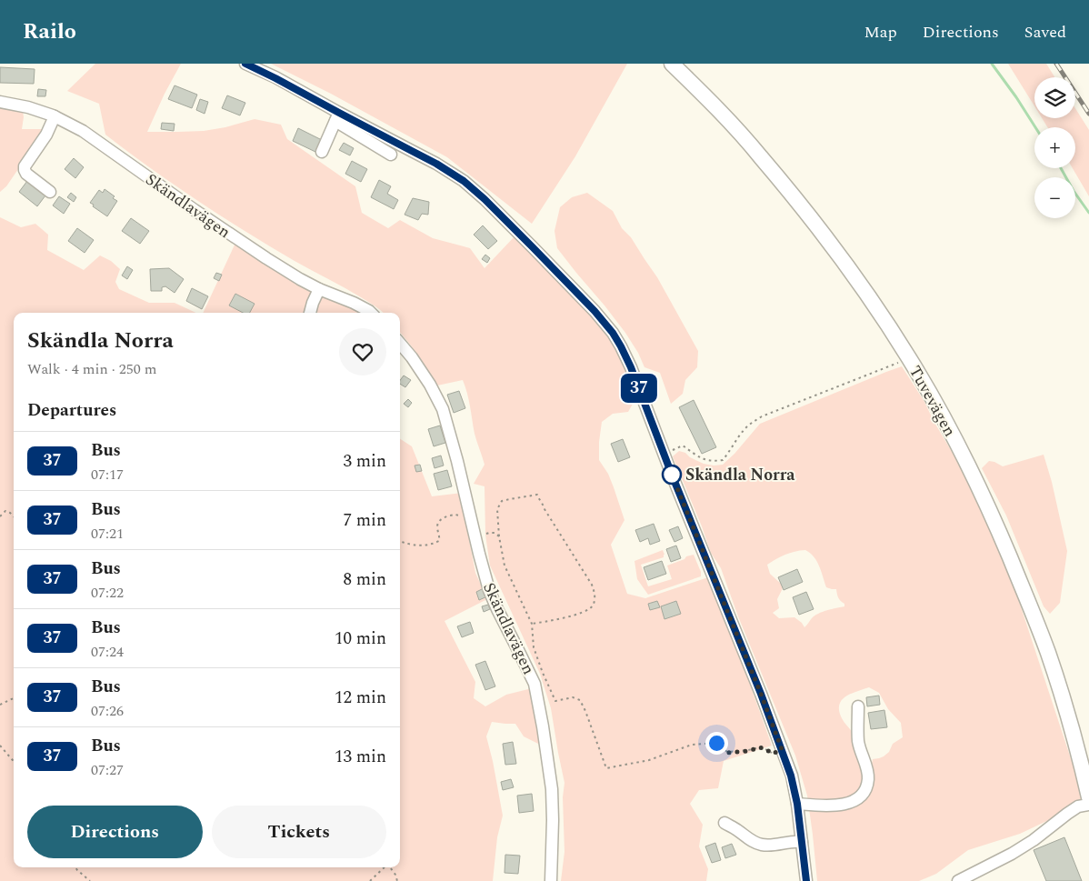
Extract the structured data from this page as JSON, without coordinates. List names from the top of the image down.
{
  "streets": {
    "main road": ["Tuvevägen"],
    "street": ["Skändlavägen"]
  },
  "places": ["Skändla Norra"],
  "lines": ["bus line 37"],
  "page": {
    "header": "Railo",
    "nav": ["Map", "Directions", "Saved"],
    "on_map": "37",
    "map_buttons": ["+", "−"],
    "heading": [
      ["Skändla Norra", "Walk · 4 min · 250 m"],
      "Departures"
    ],
    "list": [
      {
        "mark": "37",
        "name": "Bus",
        "note": "07:17",
        "value": "3 min"
      },
      {
        "mark": "37",
        "name": "Bus",
        "note": "07:21",
        "value": "7 min"
      },
      {
        "mark": "37",
        "name": "Bus",
        "note": "07:22",
        "value": "8 min"
      },
      {
        "mark": "37",
        "name": "Bus",
        "note": "07:24",
        "value": "10 min"
      },
      {
        "mark": "37",
        "name": "Bus",
        "note": "07:26",
        "value": "12 min"
      },
      {
        "mark": "37",
        "name": "Bus",
        "note": "07:27",
        "value": "13 min"
      }
    ],
    "buttons": ["Directions", "Tickets"]
  }
}
